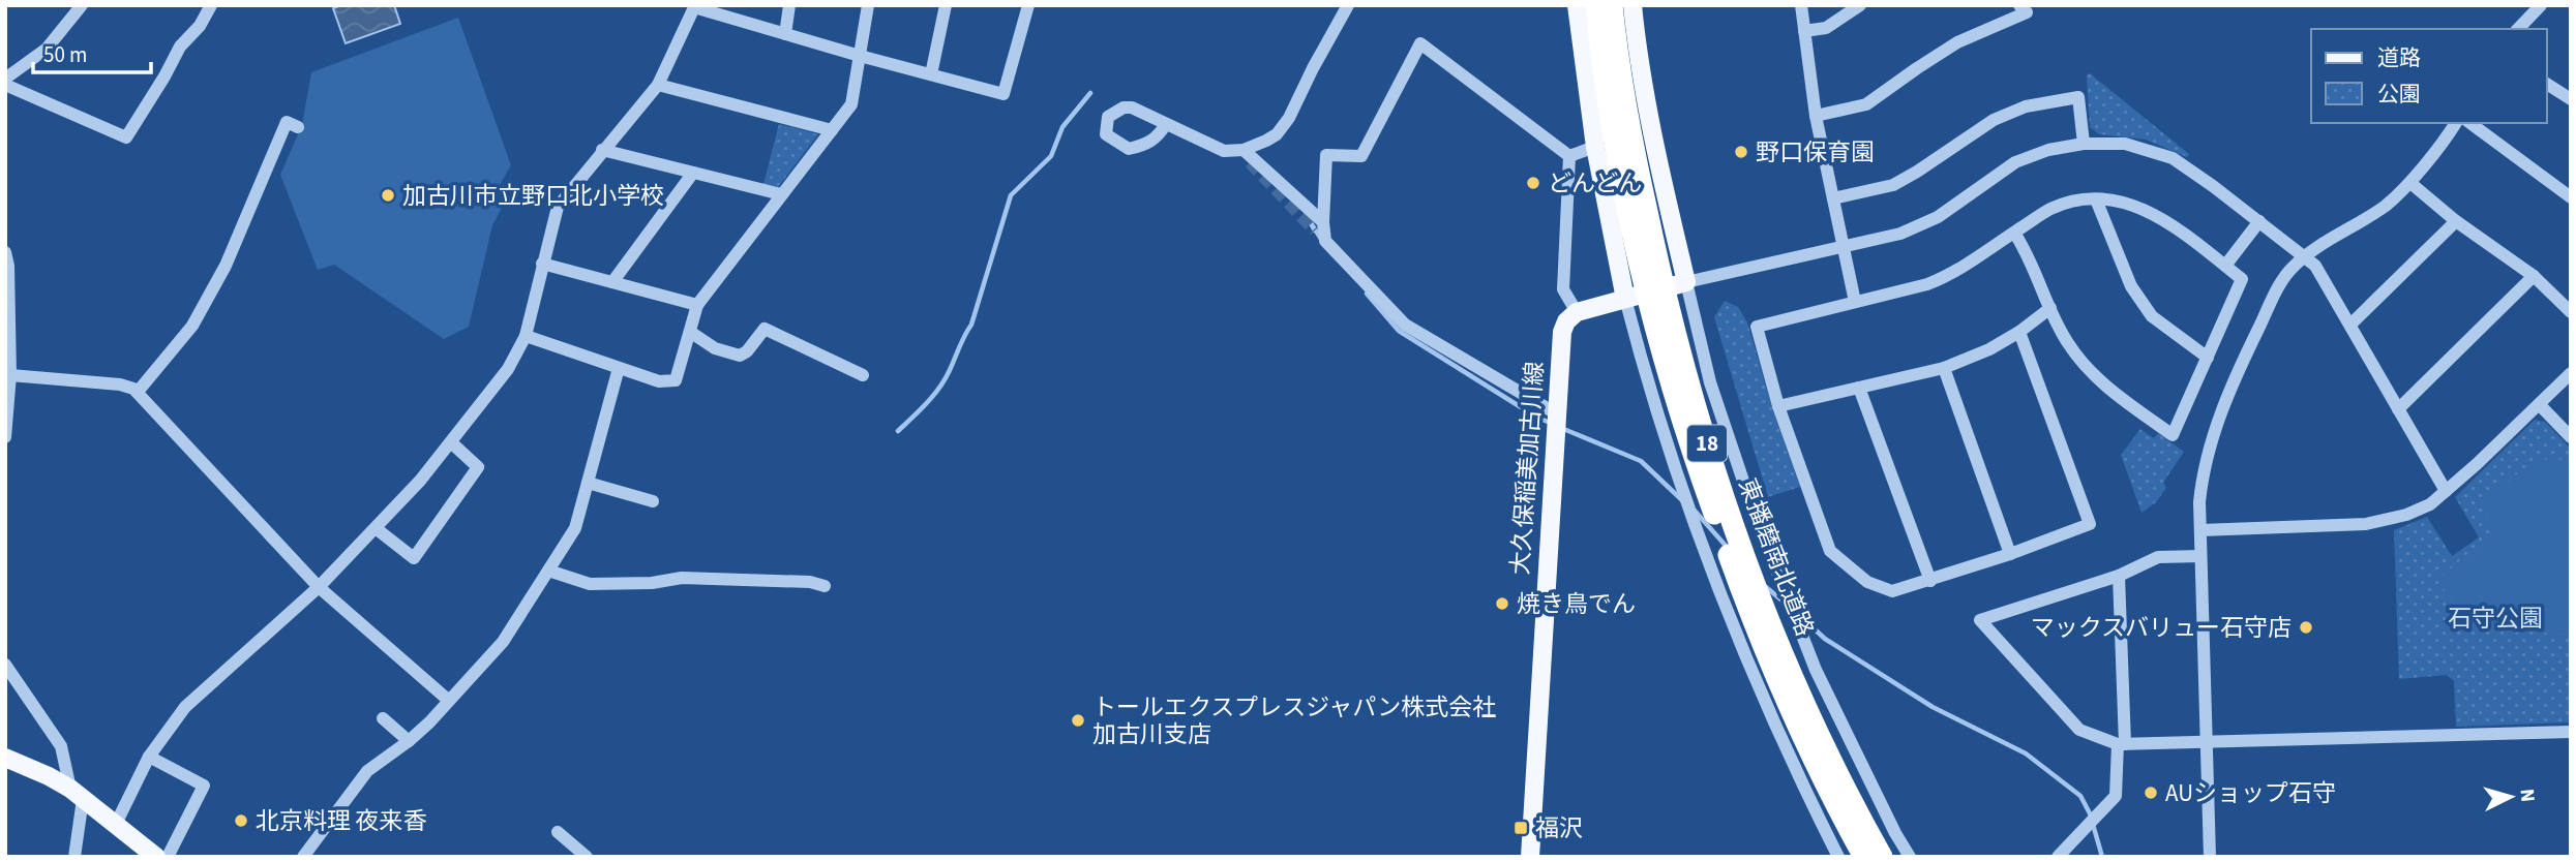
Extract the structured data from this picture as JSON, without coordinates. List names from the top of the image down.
{
  "streets": {
    "highway": ["18", "東播磨南北道路"],
    "main road": ["大久保稲美加古川線"]
  },
  "parks": ["石守公園"],
  "places": {
    "other": [
      "野口保育園",
      "どんどん",
      "加古川市立野口北小学校",
      "焼き鳥でん",
      "マックスバリュー石守店",
      "トールエクスプレスジャパン株式会社 加古川支店",
      "AUショップ石守",
      "北京料理 夜来香"
    ],
    "transit": ["福沢"]
  },
  "legend": ["道路", "公園"],
  "scale_bar": "50 m",
  "north": "right"
}
